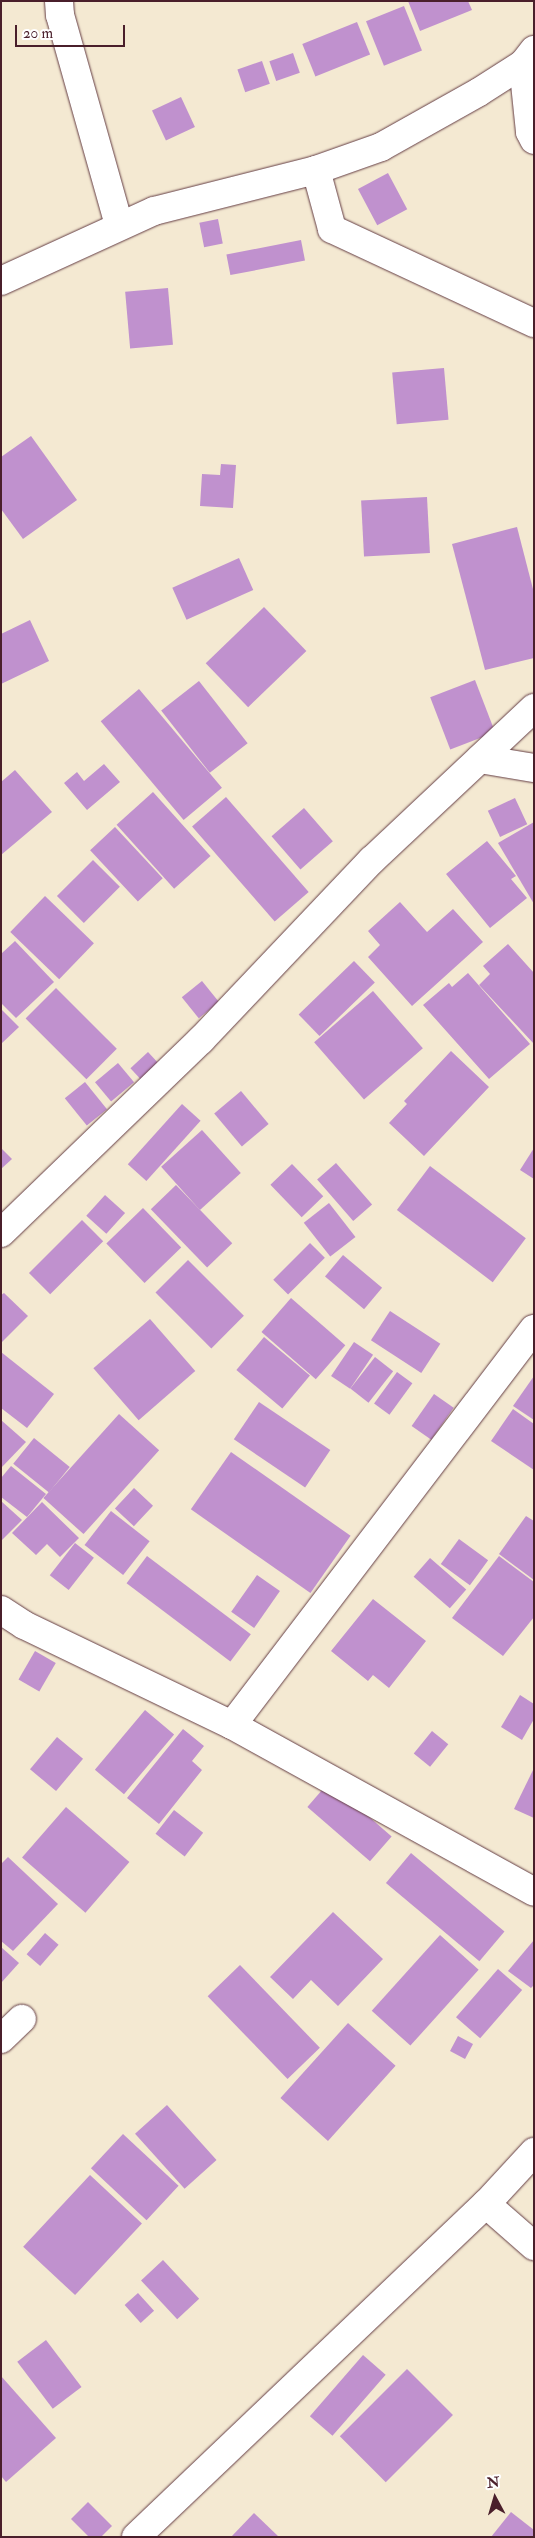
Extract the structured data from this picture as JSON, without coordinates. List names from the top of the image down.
{
  "scale_bar": "20 m",
  "north": "top"
}
